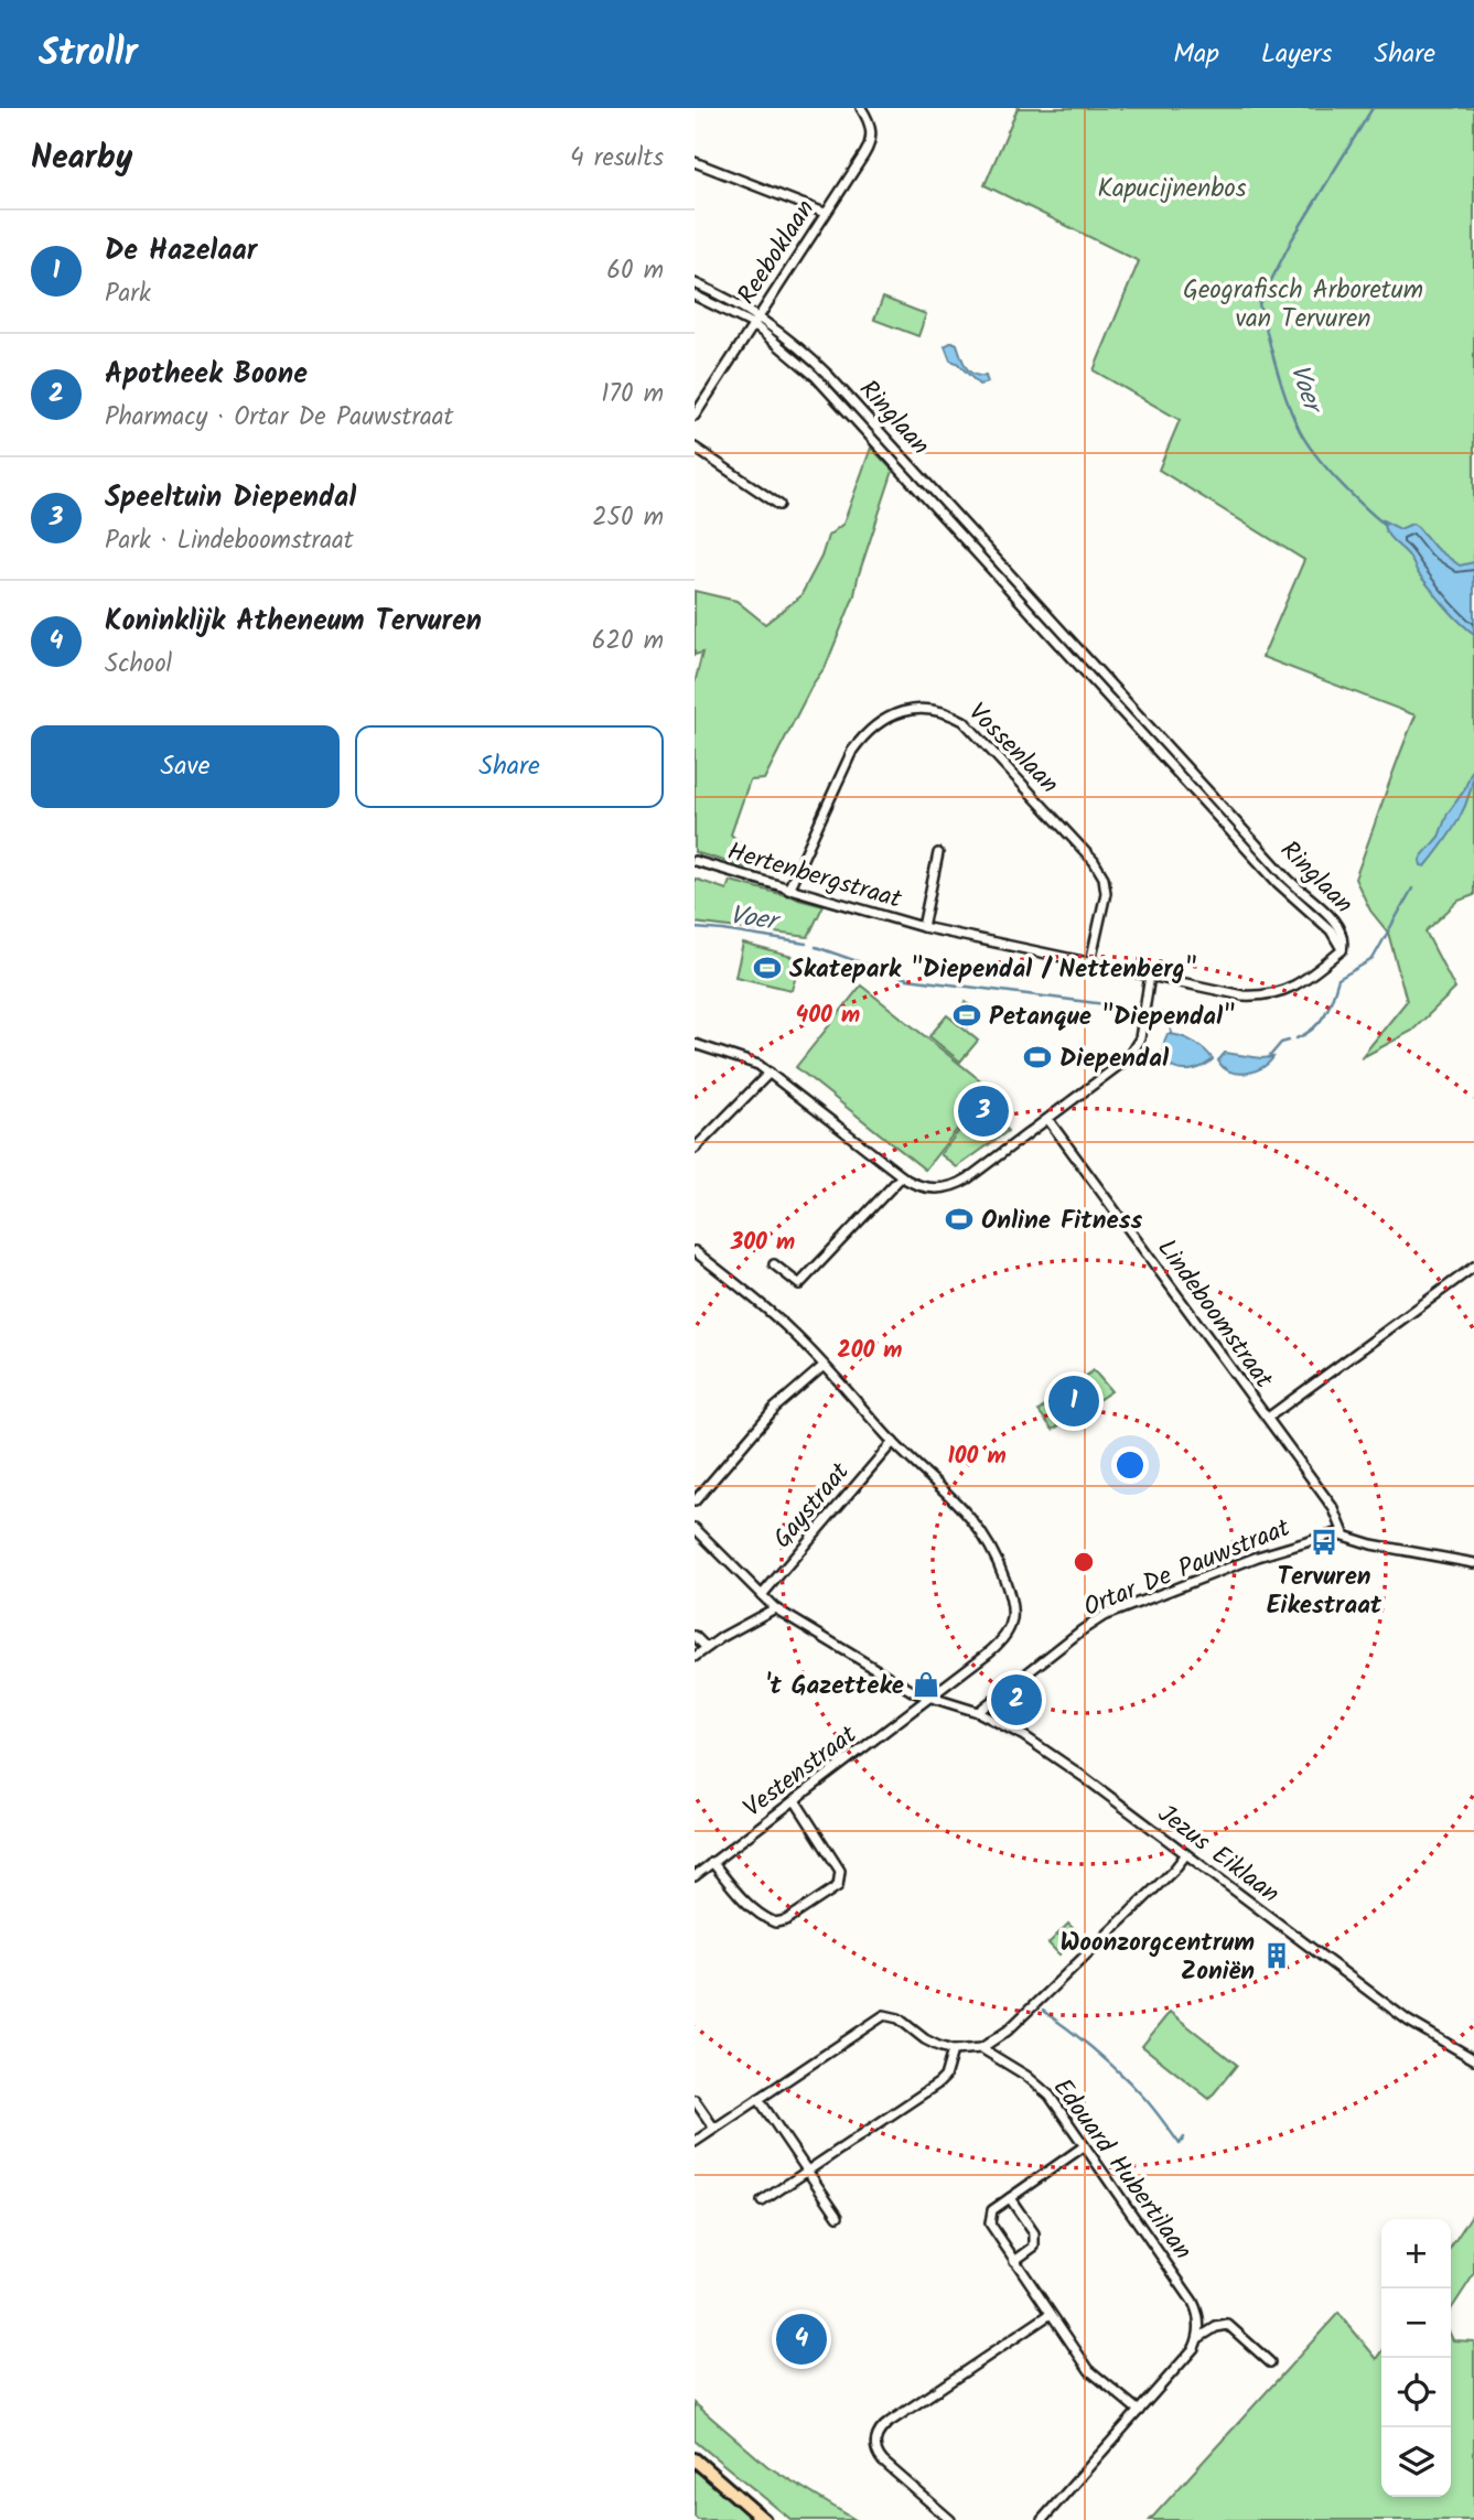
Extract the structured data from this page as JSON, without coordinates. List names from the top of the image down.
{
  "streets": {
    "street": [
      "Reeboklaan",
      "Ringlaan",
      "Vossenlaan",
      "Hertenbergstraat",
      "Lindeboomstraat",
      "Gaystraat",
      "Ortar De Pauwstraat",
      "Vestenstraat",
      "Jezus Eiklaan",
      "Edouard Hubertilaan"
    ]
  },
  "crossings": [
    ["Reeboklaan", "Ringlaan"],
    ["Ringlaan", "Hertenbergstraat"],
    ["Vossenlaan", "Hertenbergstraat"],
    ["Lindeboomstraat", "Ortar De Pauwstraat"],
    ["Gaystraat", "Vestenstraat"],
    ["Gaystraat", "Jezus Eiklaan"],
    ["Ortar De Pauwstraat", "Jezus Eiklaan"],
    ["Vestenstraat", "Jezus Eiklaan"]
  ],
  "water": ["Voer"],
  "parks": ["Kapucijnenbos", "Geografisch Arboretum van Tervuren"],
  "places": {
    "sports": [
      "Skatepark \"Diependal / Nettenberg\"",
      "Petanque \"Diependal\"",
      "Diependal",
      "Online Fitness"
    ],
    "bus stop": ["Tervuren Eikestraat"],
    "shop": ["'t Gazetteke"],
    "building": ["Woonzorgcentrum Zoniën"]
  },
  "page": {
    "header": "Strollr",
    "nav": ["Map", "Layers", "Share"],
    "heading": ["Nearby", "4 results"],
    "list": [
      {
        "mark": "1",
        "name": "De Hazelaar",
        "note": "Park",
        "value": "60 m"
      },
      {
        "mark": "2",
        "name": "Apotheek Boone",
        "note": "Pharmacy · Ortar De Pauwstraat",
        "value": "170 m"
      },
      {
        "mark": "3",
        "name": "Speeltuin Diependal",
        "note": "Park · Lindeboomstraat",
        "value": "250 m"
      },
      {
        "mark": "4",
        "name": "Koninklijk Atheneum Tervuren",
        "note": "School",
        "value": "620 m"
      }
    ],
    "buttons": ["Save", "Share"],
    "pins": [
      "3",
      "1",
      "2",
      "4"
    ],
    "map_buttons": ["+", "−"]
  },
  "rings": [
    "400 m",
    "300 m",
    "200 m",
    "100 m"
  ]
}
